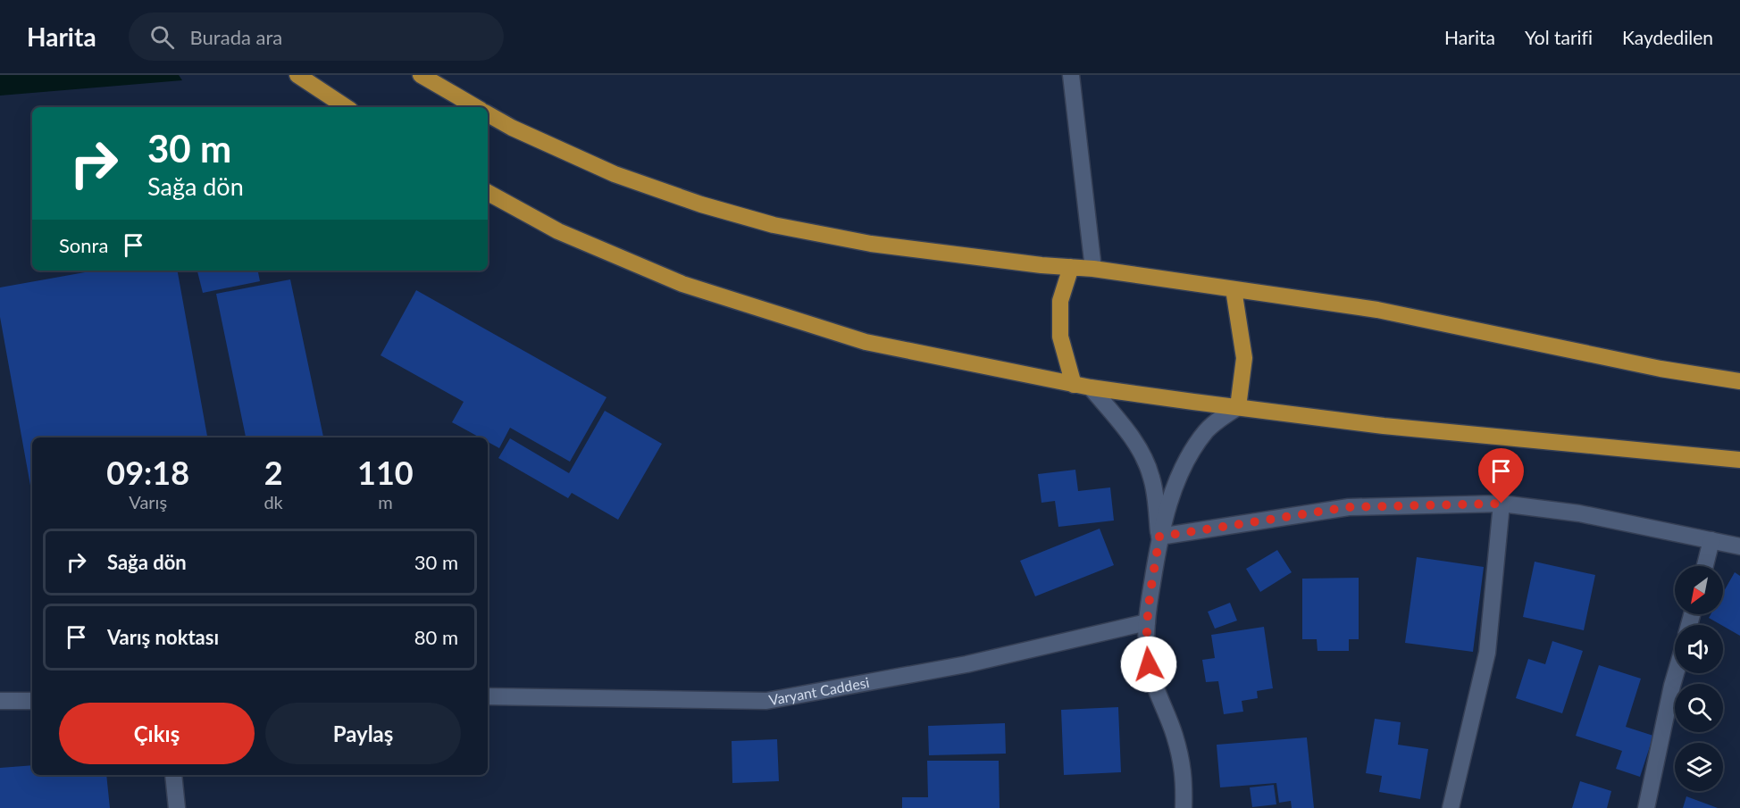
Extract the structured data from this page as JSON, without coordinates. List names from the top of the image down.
{
  "streets": {
    "street": ["Varyant Caddesi"]
  },
  "north": "bottom left",
  "page": {
    "header": "Harita",
    "search": "Burada ara",
    "nav": ["Harita", "Yol tarifi", "Kaydedilen"],
    "turn": ["30 m", "Sağa dön"],
    "then": "Sonra",
    "eta": [
      "09:18",
      "Varış",
      "2",
      "dk",
      "110",
      "m"
    ],
    "list": [
      {
        "name": "Sağa dön",
        "value": "30 m"
      },
      {
        "name": "Varış noktası",
        "value": "80 m"
      }
    ],
    "buttons": ["Çıkış", "Paylaş"]
  }
}
